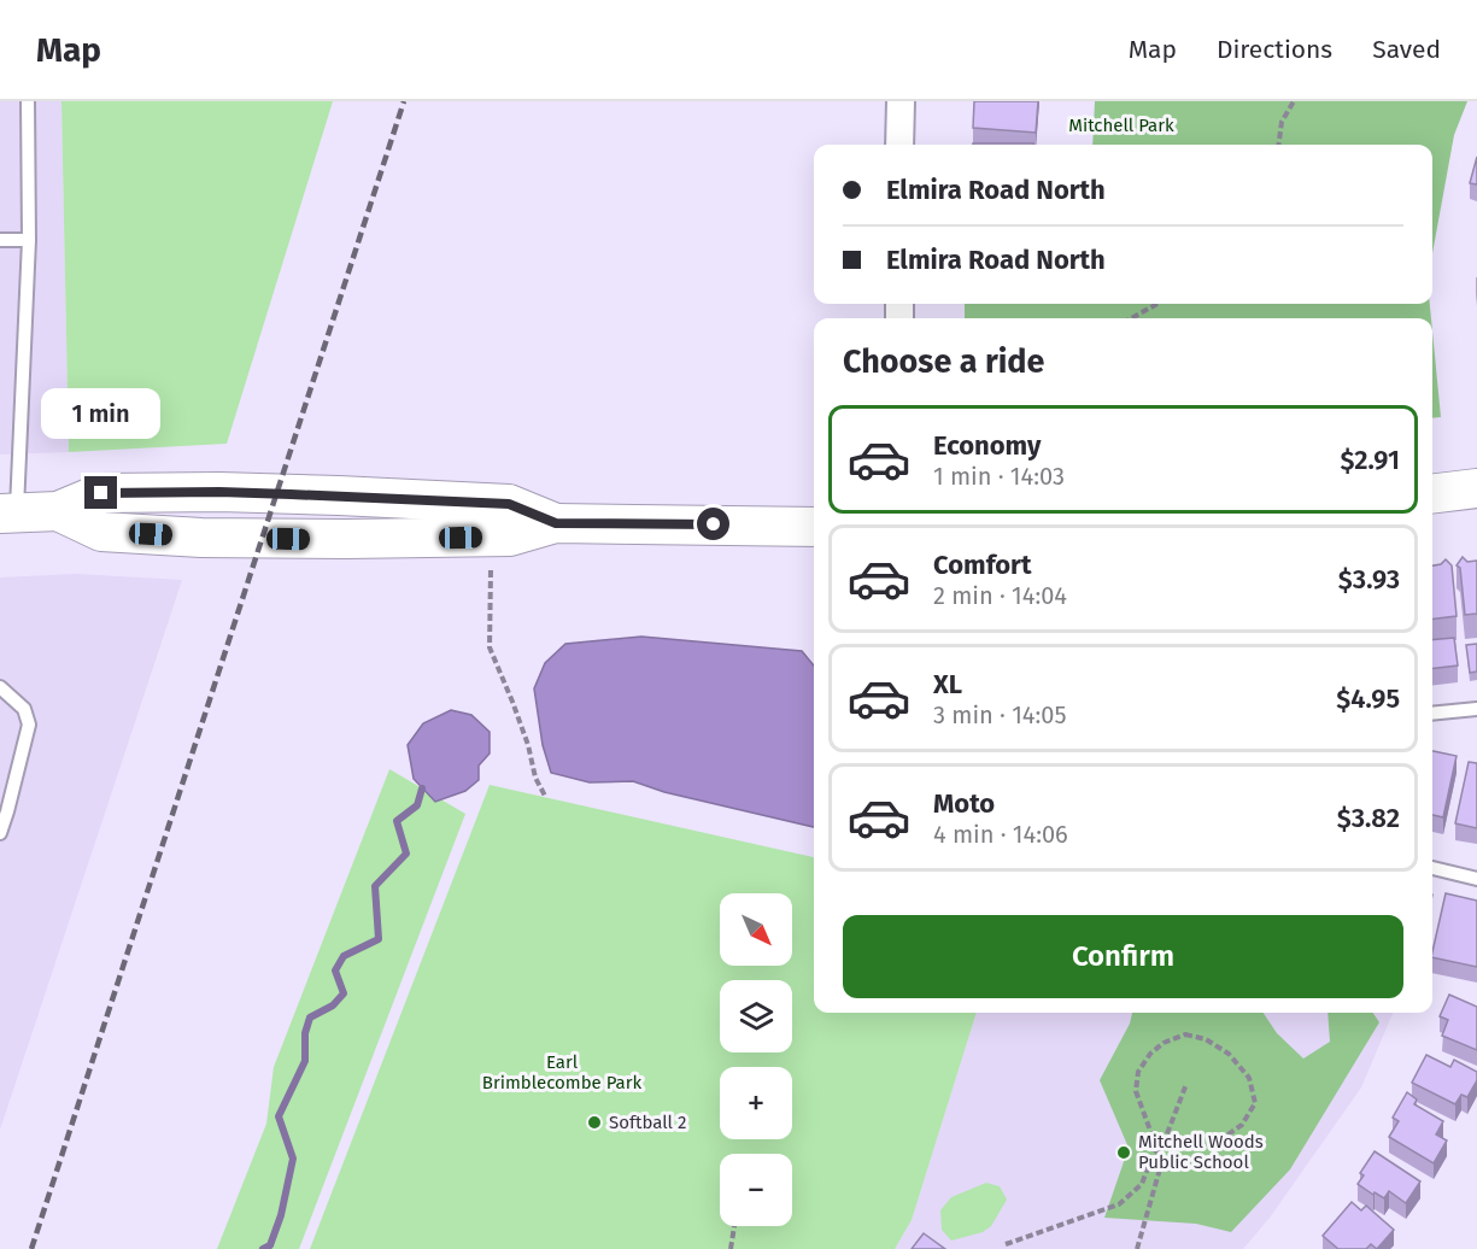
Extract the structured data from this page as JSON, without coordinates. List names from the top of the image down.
{
  "parks": ["Mitchell Park", "Earl Brimblecombe Park"],
  "places": ["Softball 2", "Mitchell Woods Public School"],
  "north": "bottom right",
  "page": {
    "header": "Map",
    "nav": ["Map", "Directions", "Saved"],
    "banner": ["Elmira Road North", "Elmira Road North"],
    "heading": "Choose a ride",
    "bubble": "1 min",
    "list": [
      {
        "name": "Economy",
        "note": "1 min · 14:03",
        "value": "$2.91"
      },
      {
        "name": "Comfort",
        "note": "2 min · 14:04",
        "value": "$3.93"
      },
      {
        "name": "XL",
        "note": "3 min · 14:05",
        "value": "$4.95"
      },
      {
        "name": "Moto",
        "note": "4 min · 14:06",
        "value": "$3.82"
      }
    ],
    "map_buttons": ["+", "−"],
    "buttons": "Confirm"
  }
}
